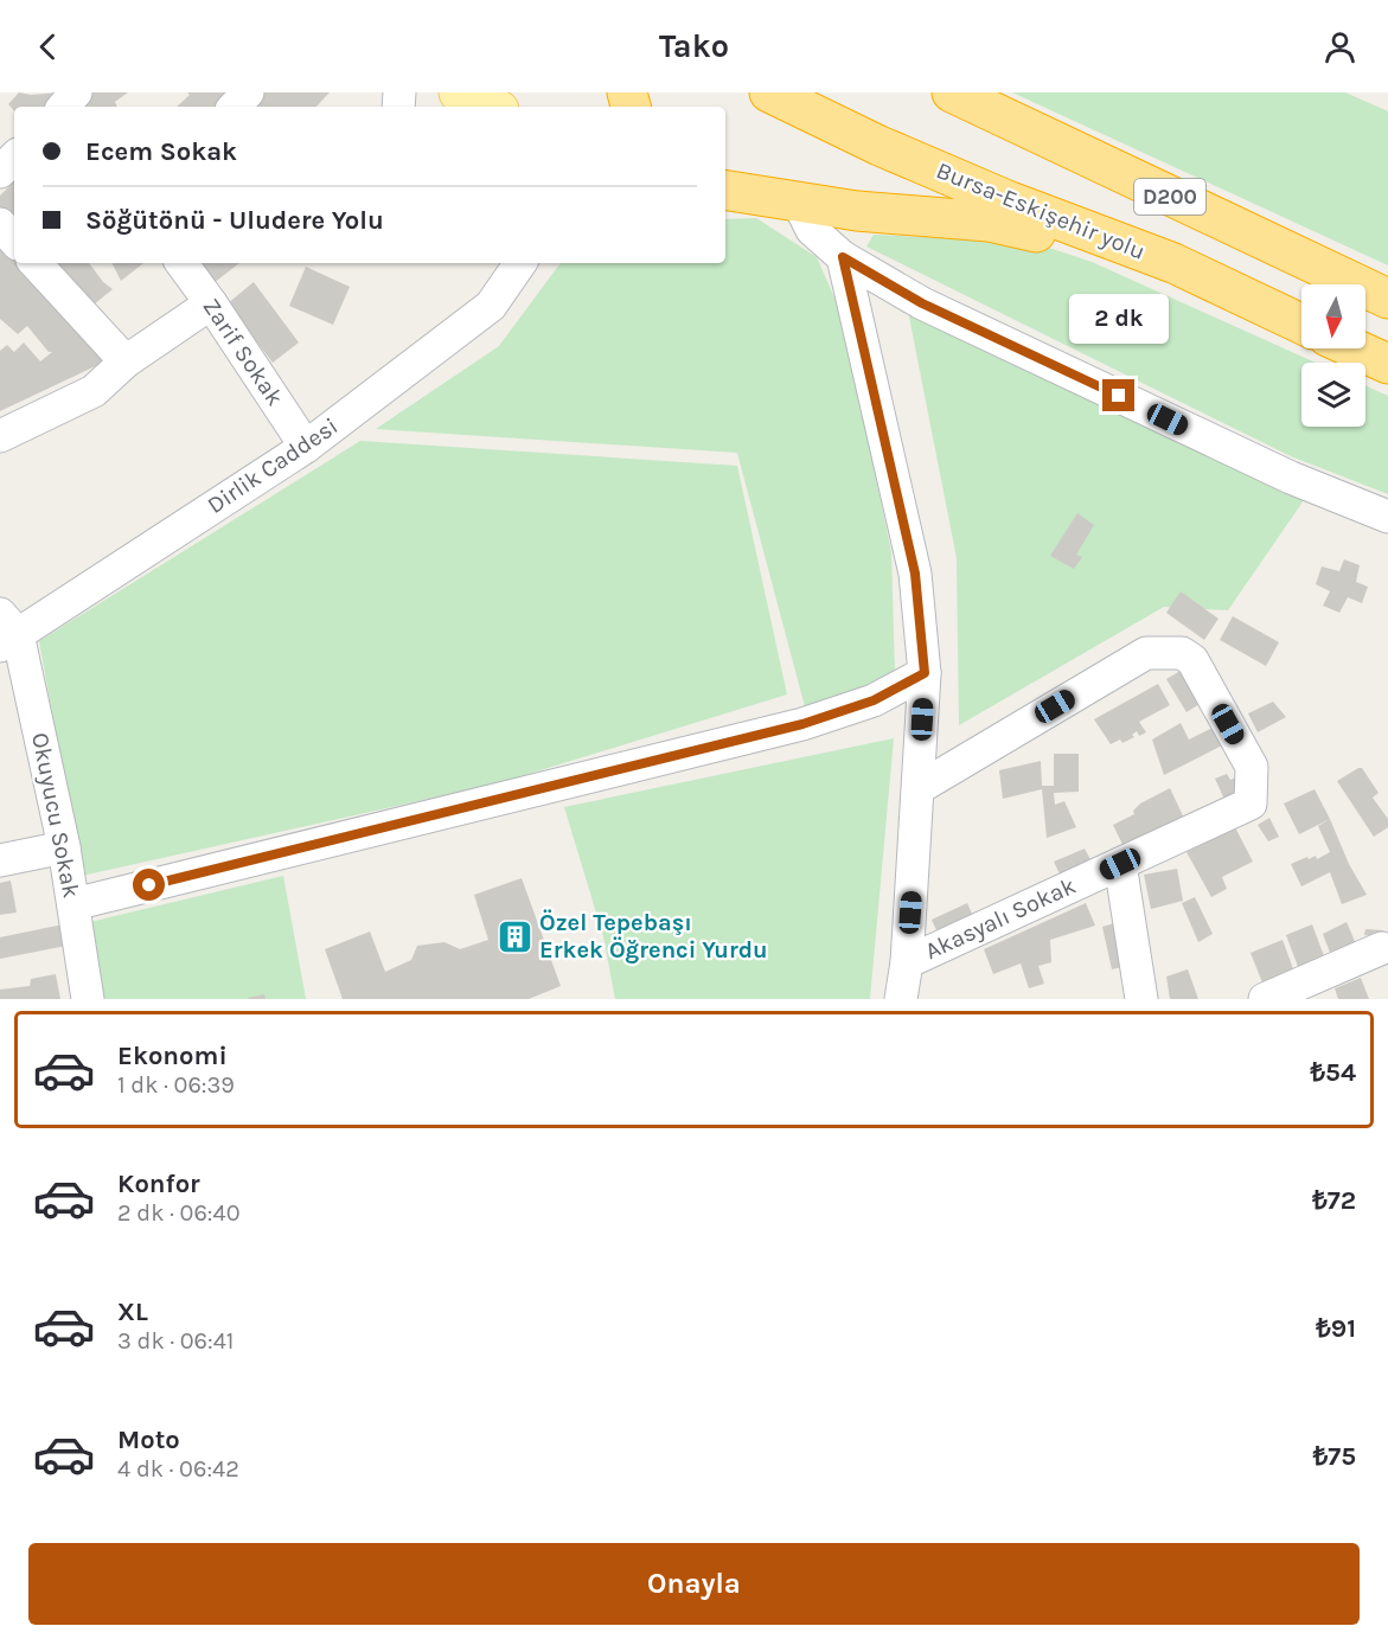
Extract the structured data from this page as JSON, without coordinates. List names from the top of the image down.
{
  "streets": {
    "highway": ["D200", "Bursa-Eskişehir yolu"],
    "street": [
      "Zarif Sokak",
      "Dirlik Caddesi",
      "Okuyucu Sokak",
      "Akasyalı Sokak"
    ]
  },
  "crossings": [
    ["Zarif Sokak", "Dirlik Caddesi"],
    ["Dirlik Caddesi", "Okuyucu Sokak"]
  ],
  "places": {
    "building": ["Özel Tepebaşı Erkek Öğrenci Yurdu"]
  },
  "north": "bottom",
  "page": {
    "header": "Tako",
    "banner": ["Ecem Sokak", "Söğütönü - Uludere Yolu"],
    "bubble": "2 dk",
    "list": [
      {
        "name": "Ekonomi",
        "note": "1 dk · 06:39",
        "value": "₺54"
      },
      {
        "name": "Konfor",
        "note": "2 dk · 06:40",
        "value": "₺72"
      },
      {
        "name": "XL",
        "note": "3 dk · 06:41",
        "value": "₺91"
      },
      {
        "name": "Moto",
        "note": "4 dk · 06:42",
        "value": "₺75"
      }
    ],
    "buttons": "Onayla"
  }
}
